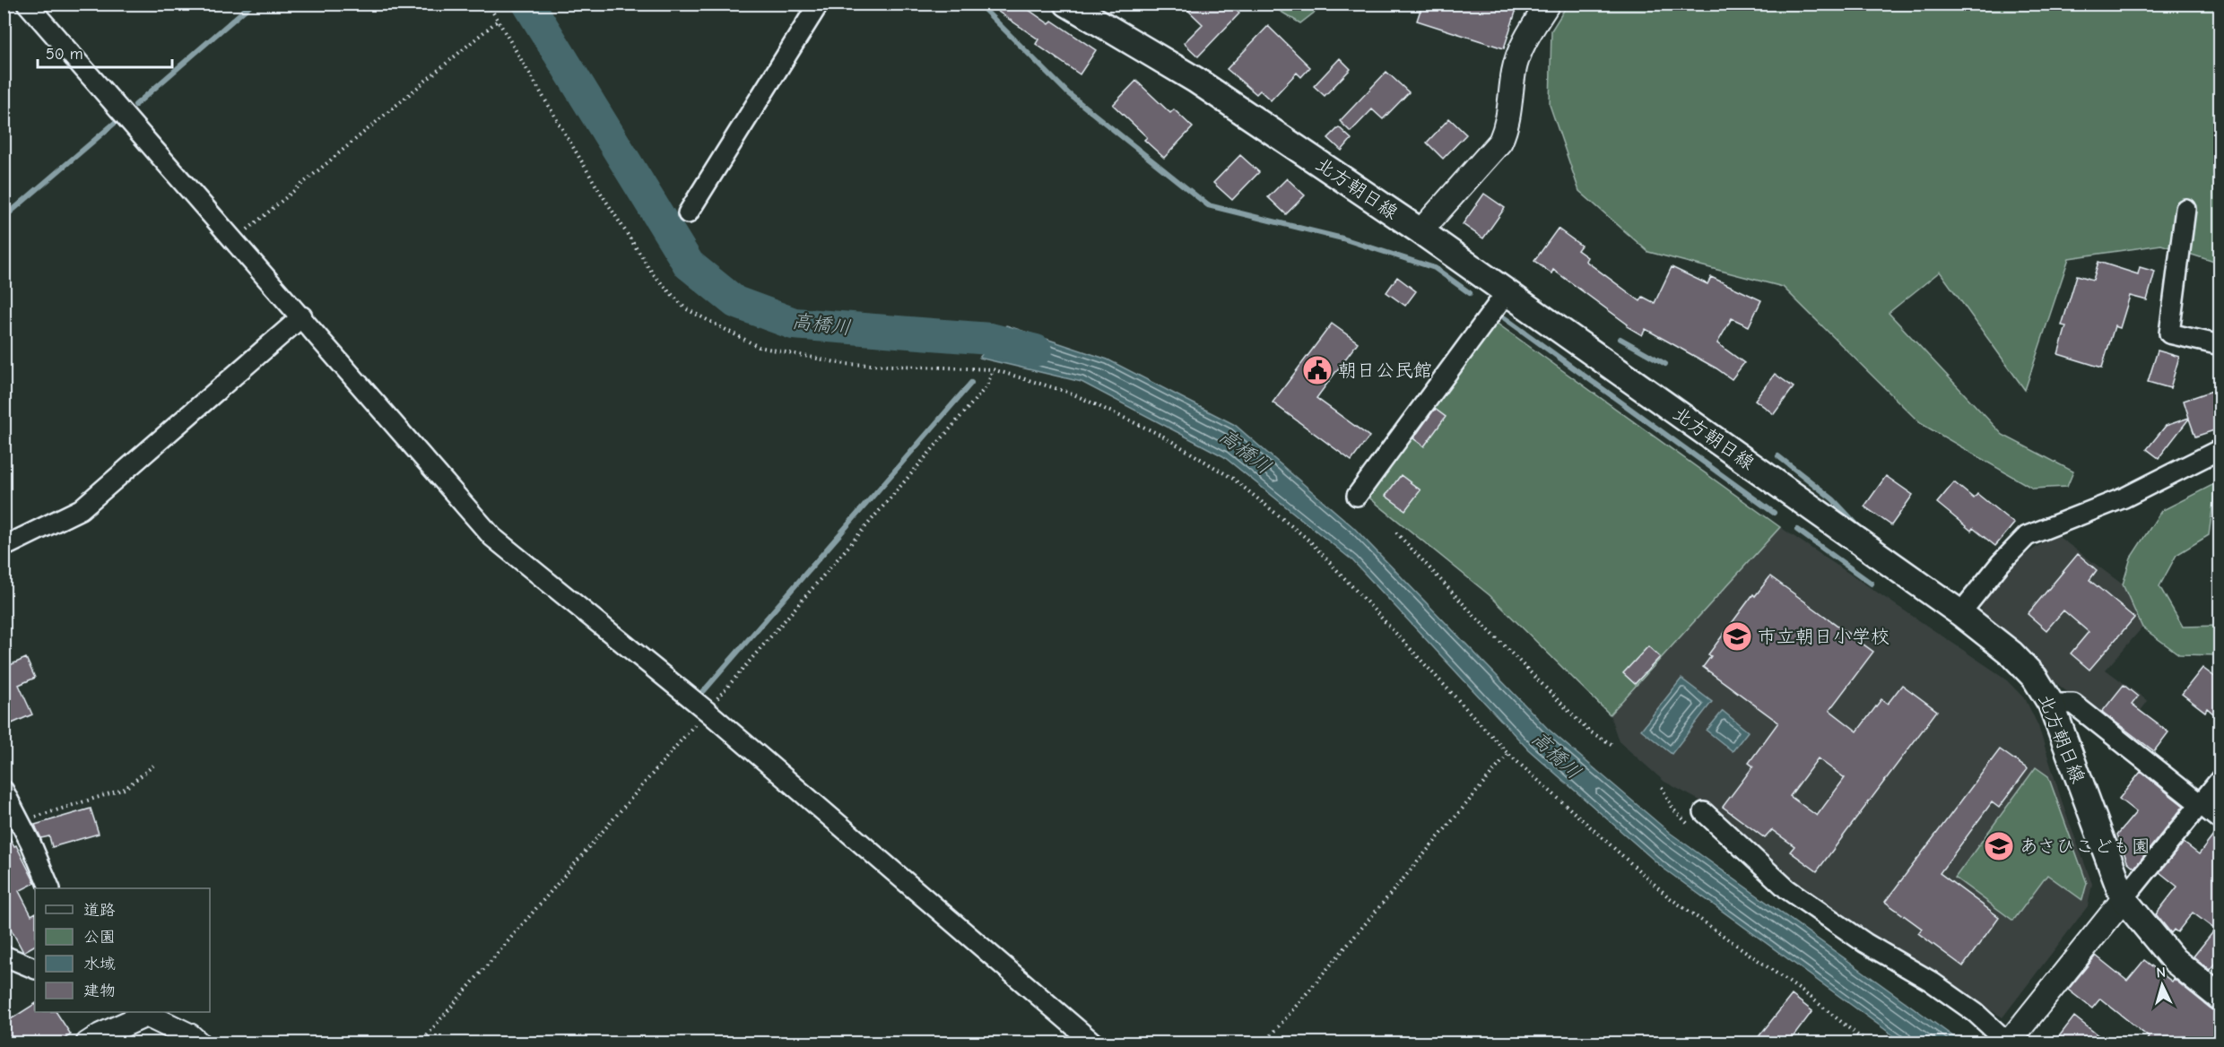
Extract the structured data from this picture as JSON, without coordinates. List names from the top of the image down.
{
  "streets": {
    "main road": ["北方朝日線"]
  },
  "water": ["高橋川"],
  "places": {
    "public building": ["朝日公民館"],
    "school or university": ["市立朝日小学校", "あさひこども園"]
  },
  "legend": [
    "道路",
    "公園",
    "水域",
    "建物"
  ],
  "scale_bar": "50 m",
  "north": "top"
}
